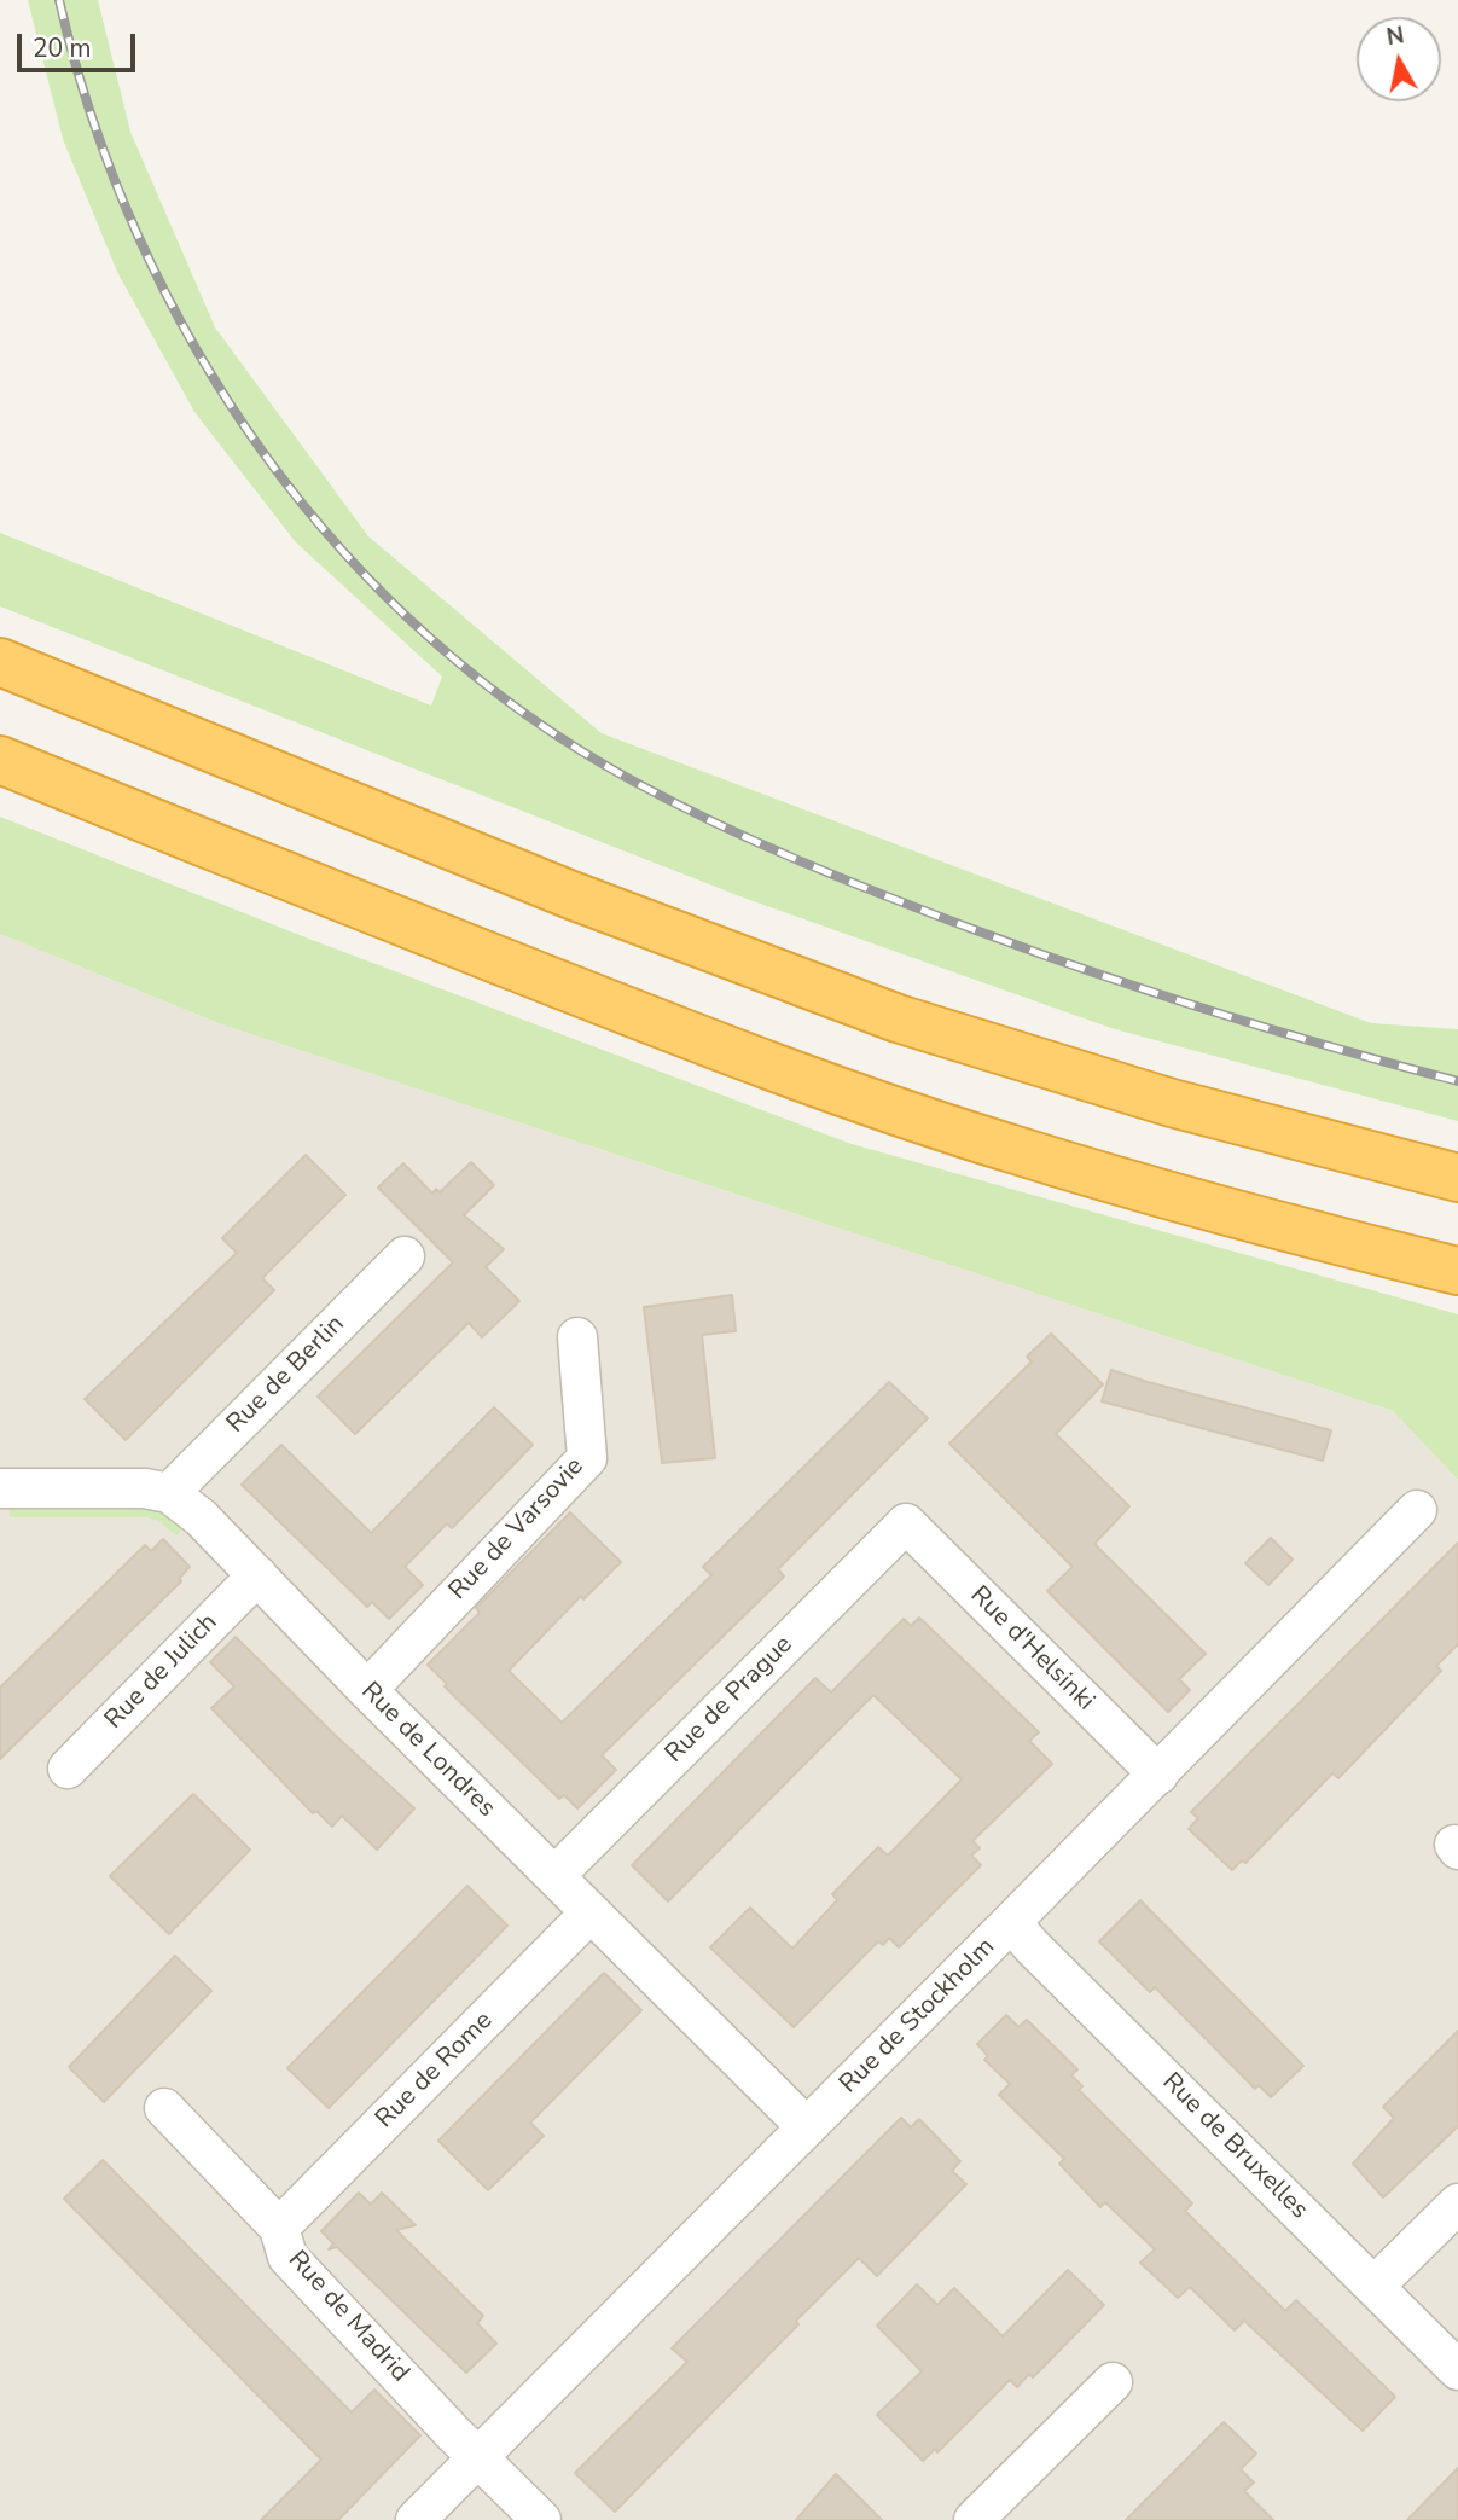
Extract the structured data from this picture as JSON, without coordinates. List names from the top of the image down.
{
  "streets": {
    "street": [
      "Rue de Berlin",
      "Rue de Varsovie",
      "Rue d'Helsinki",
      "Rue de Julich",
      "Rue de Prague",
      "Rue de Londres",
      "Rue de Stockholm",
      "Rue de Rome",
      "Rue de Bruxelles",
      "Rue de Madrid"
    ]
  },
  "crossings": [
    ["Rue de Berlin", "Rue de Londres"],
    ["Rue de Varsovie", "Rue de Londres"],
    ["Rue d'Helsinki", "Rue de Prague"],
    ["Rue d'Helsinki", "Rue de Stockholm"],
    ["Rue de Julich", "Rue de Londres"],
    ["Rue de Prague", "Rue de Londres"],
    ["Rue de Londres", "Rue de Stockholm"],
    ["Rue de Londres", "Rue de Rome"],
    ["Rue de Stockholm", "Rue de Bruxelles"],
    ["Rue de Stockholm", "Rue de Madrid"],
    ["Rue de Rome", "Rue de Madrid"]
  ],
  "scale_bar": "20 m",
  "north": "top"
}
